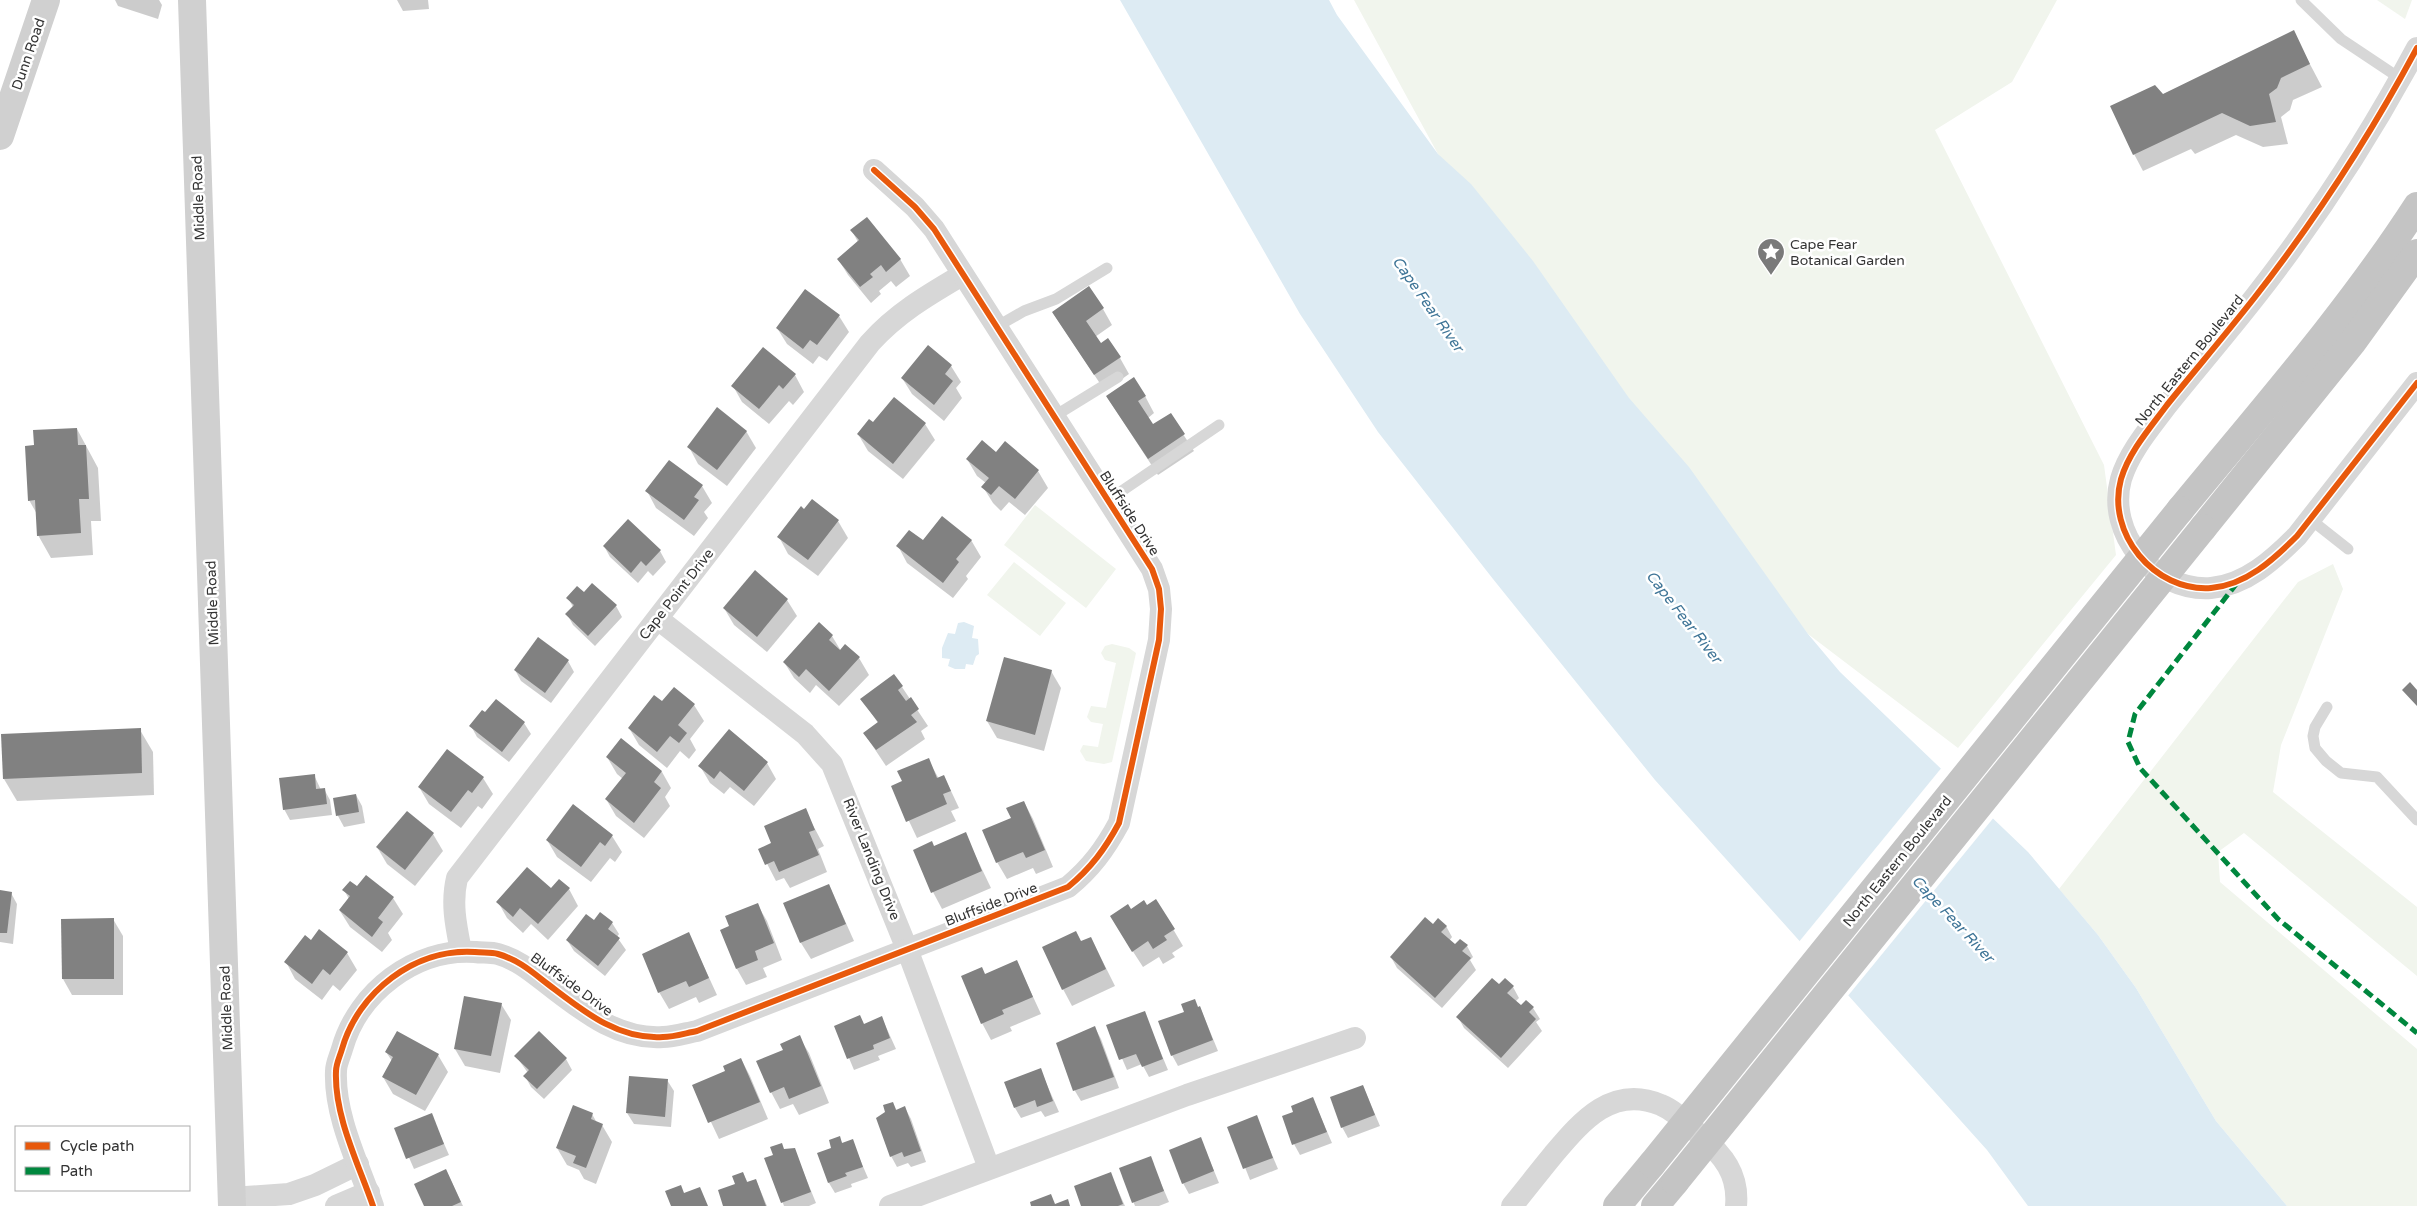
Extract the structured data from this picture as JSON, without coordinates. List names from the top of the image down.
{
  "streets": {
    "highway": ["North Eastern Boulevard"],
    "main road": ["Dunn Road", "Middle Road"],
    "street": ["Bluffside Drive", "Cape Point Drive", "River Landing Drive"]
  },
  "crossings": [
    ["Bluffside Drive", "Cape Point Drive"],
    ["Bluffside Drive", "River Landing Drive"],
    ["Cape Point Drive", "River Landing Drive"]
  ],
  "water": ["Cape Fear River"],
  "places": {
    "place": ["Cape Fear Botanical Garden"]
  },
  "legend": ["Cycle path", "Path"]
}
